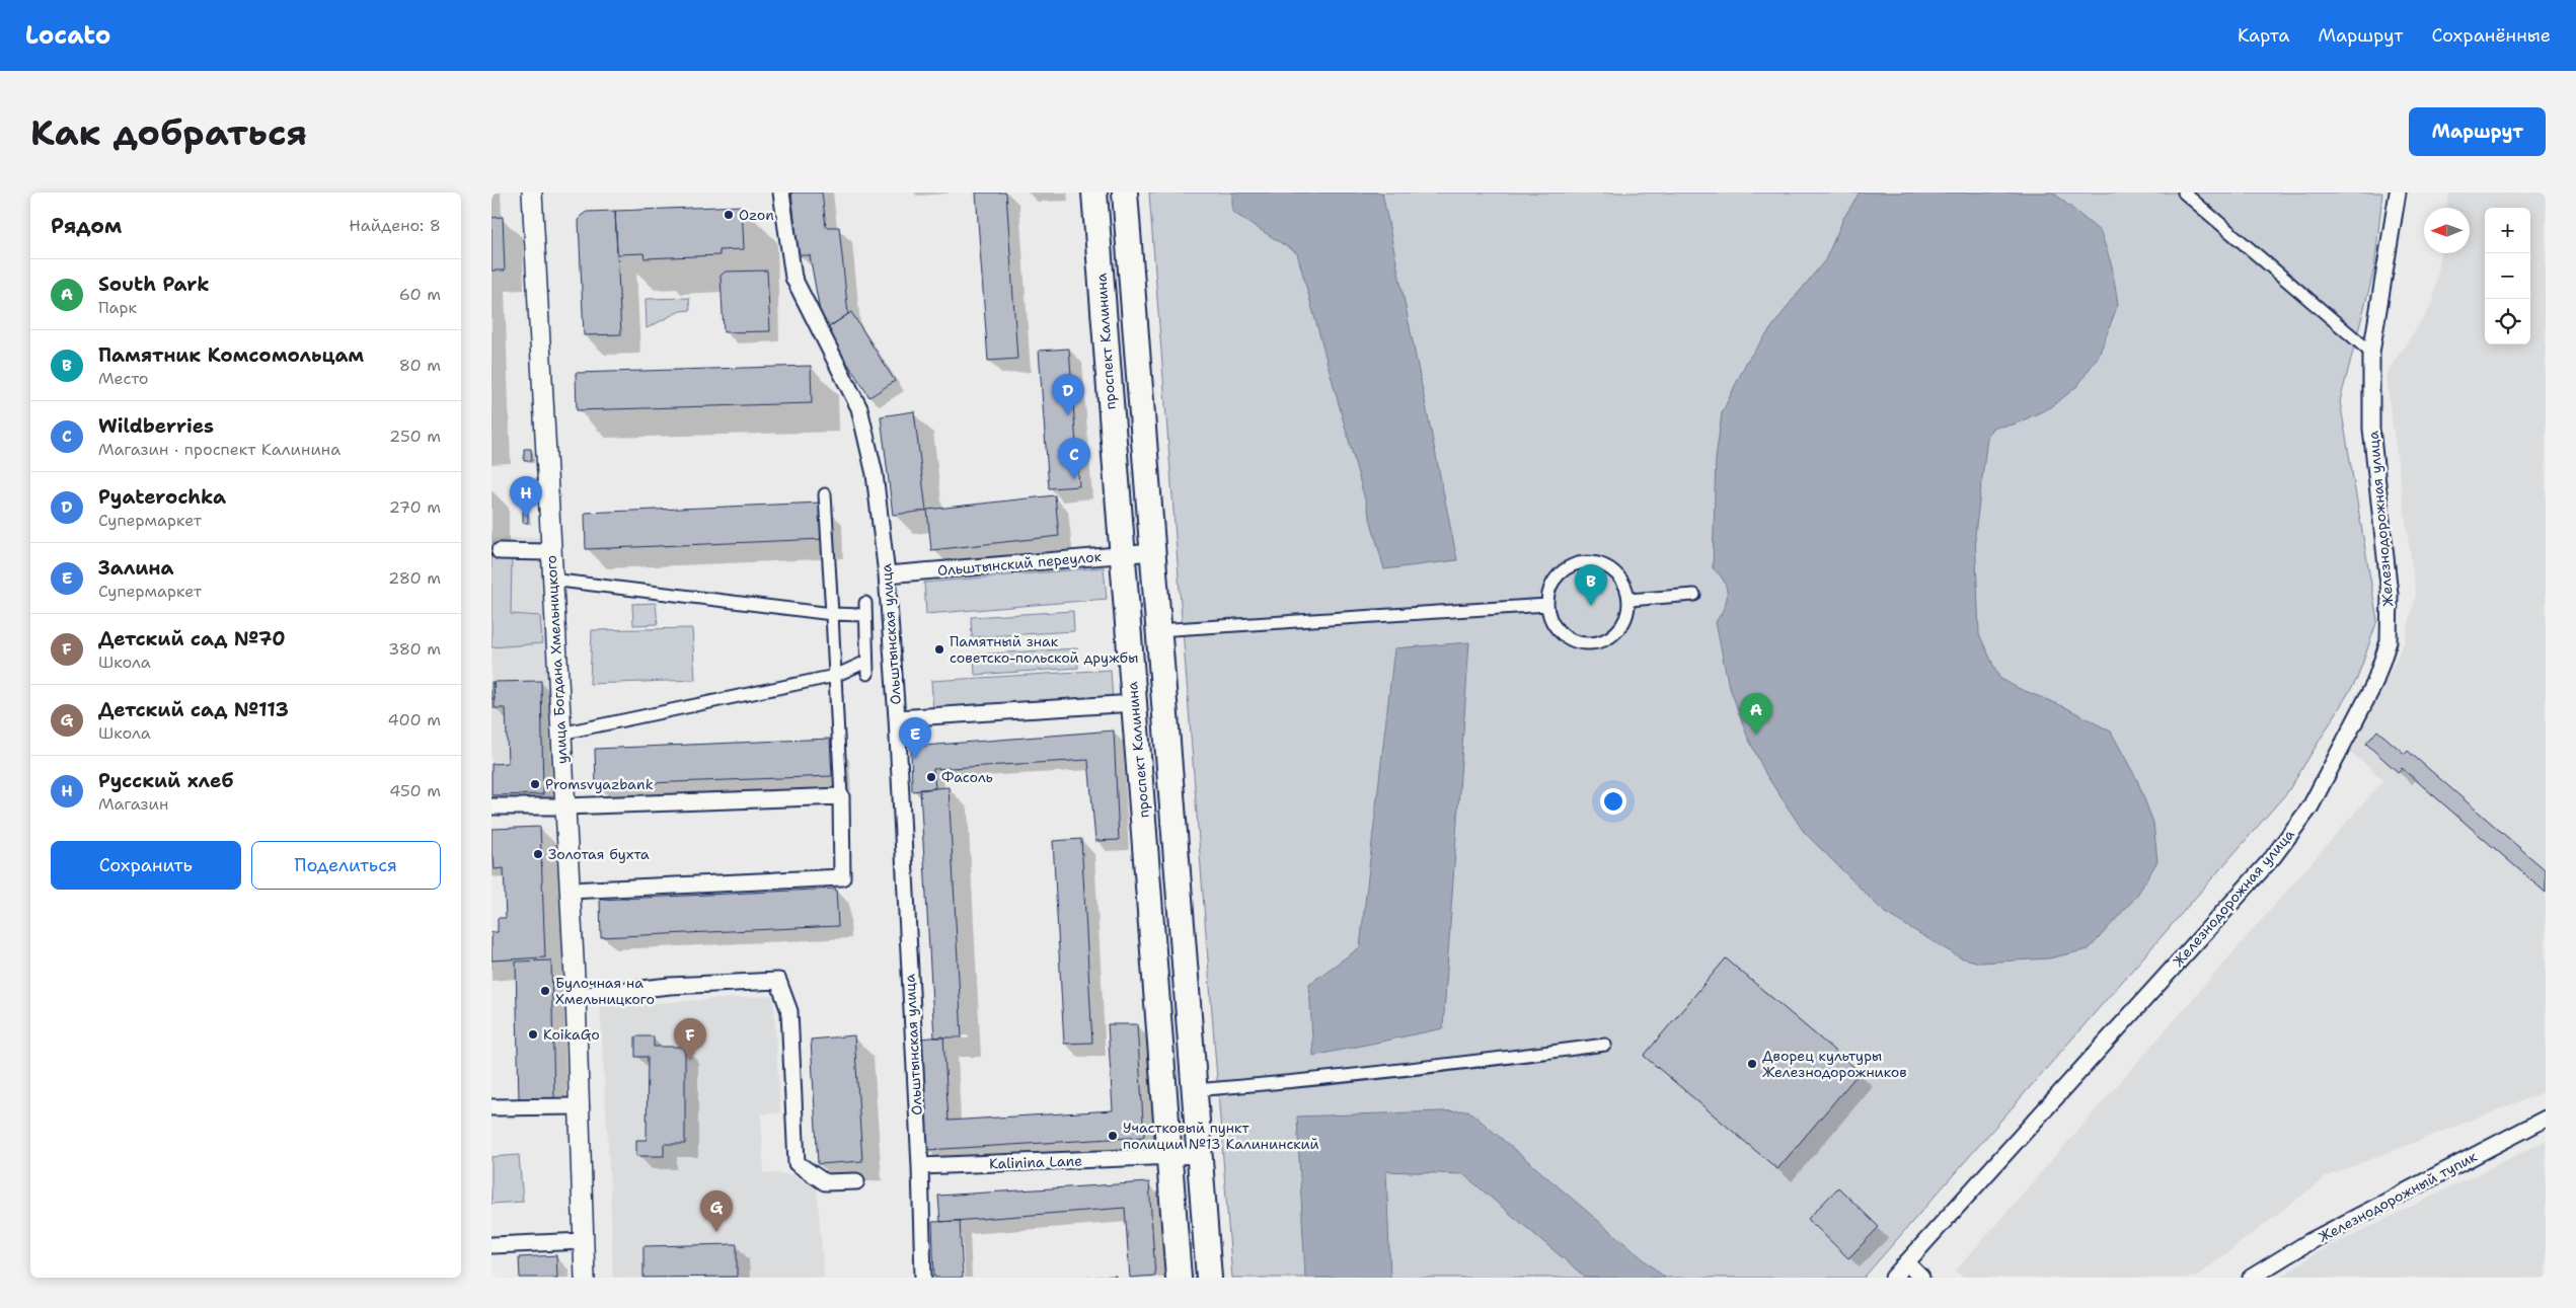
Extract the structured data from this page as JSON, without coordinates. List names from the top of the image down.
{
  "streets": {
    "main road": ["проспект Калинина"],
    "street": [
      "Железнодорожная улица",
      "Ольштынский переулок",
      "Ольштынская улица",
      "улица Богдана Хмельницкого",
      "Железнодорожный тупик"
    ]
  },
  "crossings": [
    ["проспект Калинина", "Ольштынский переулок"],
    ["Ольштынский переулок", "Ольштынская улица"]
  ],
  "places": [
    "Ozon",
    "Памятный знак советско-польской дружбы",
    "Фасоль",
    "Promsvyazbank",
    "Золотая бухта",
    "Булочная на Хмельницкого",
    "KoikaGo",
    "Дворец культуры Железнодорожников",
    "Участковый пункт полиции №13 Калининский"
  ],
  "north": "left",
  "page": {
    "header": "Locato",
    "nav": ["Карта", "Маршрут", "Сохранённые"],
    "buttons": [
      "Маршрут",
      ["Сохранить", "Поделиться"]
    ],
    "title": "Как добраться",
    "heading": ["Рядом", "Найдено: 8"],
    "map_buttons": ["+", "−"],
    "list": [
      {
        "mark": "A",
        "name": "South Park",
        "note": "Парк",
        "value": "60 m"
      },
      {
        "mark": "B",
        "name": "Памятник Комсомольцам",
        "note": "Место",
        "value": "80 m"
      },
      {
        "mark": "C",
        "name": "Wildberries",
        "note": "Магазин · проспект Калинина",
        "value": "250 m"
      },
      {
        "mark": "D",
        "name": "Pyaterochka",
        "note": "Супермаркет",
        "value": "270 m"
      },
      {
        "mark": "E",
        "name": "Залина",
        "note": "Супермаркет",
        "value": "280 m"
      },
      {
        "mark": "F",
        "name": "Детский сад №70",
        "note": "Школа",
        "value": "380 m"
      },
      {
        "mark": "G",
        "name": "Детский сад №113",
        "note": "Школа",
        "value": "400 m"
      },
      {
        "mark": "H",
        "name": "Русский хлеб",
        "note": "Магазин",
        "value": "450 m"
      }
    ],
    "pins": [
      "D",
      "C",
      "H",
      "B",
      "A",
      "E",
      "F",
      "G"
    ]
  }
}
